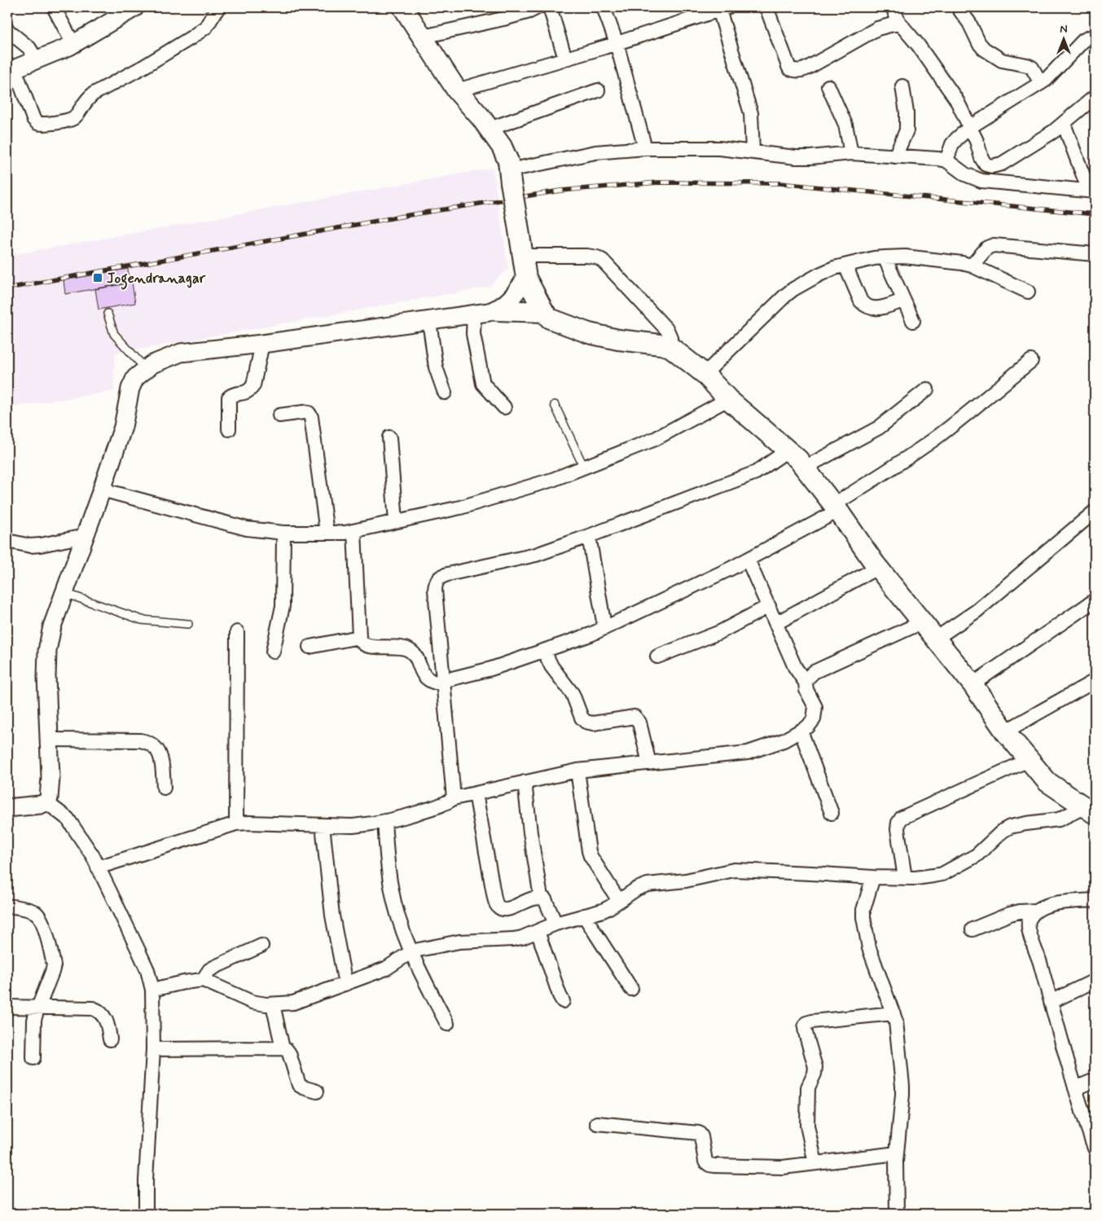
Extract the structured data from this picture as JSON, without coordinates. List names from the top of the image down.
{
  "places": {
    "transit": ["Jogendranagar"]
  },
  "north": "top"
}
